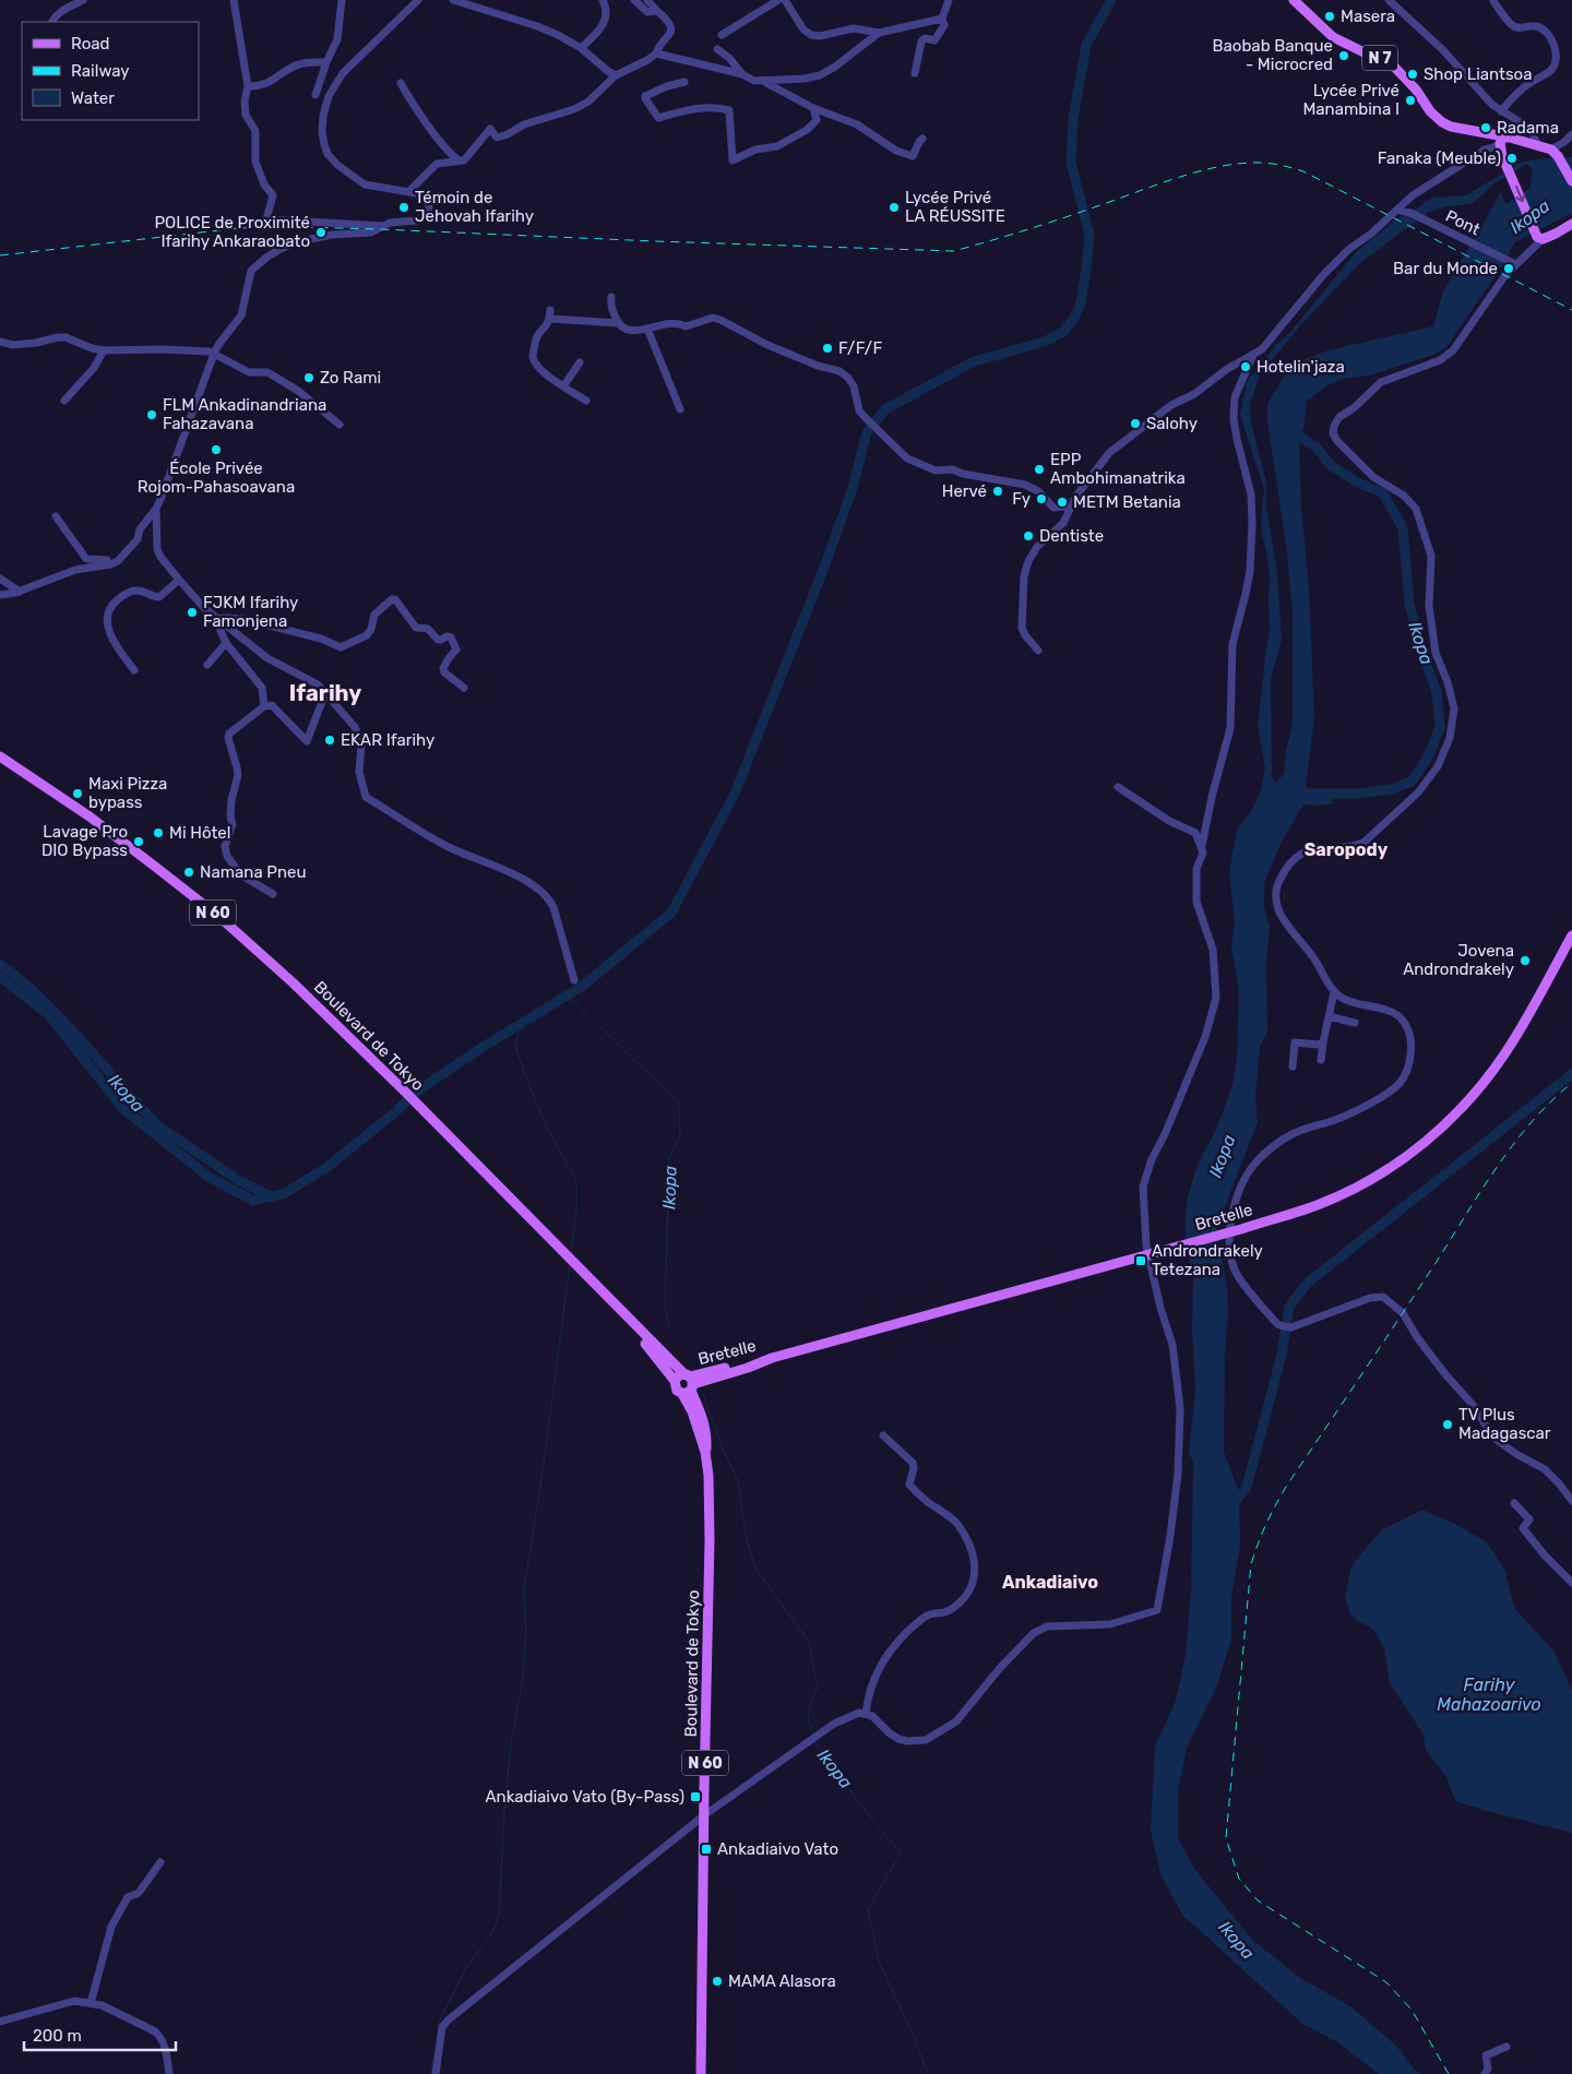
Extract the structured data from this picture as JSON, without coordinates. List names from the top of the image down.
{
  "streets": {
    "main road": [
      "N 7",
      "N 60",
      "Boulevard de Tokyo",
      "Bretelle"
    ],
    "street": ["Pont"]
  },
  "crossings": [
    ["Boulevard de Tokyo", "Bretelle"]
  ],
  "districts": ["Ifarihy", "Saropody", "Ankadiaivo"],
  "water": ["Ikopa", "Farihy Mahazoarivo"],
  "places": {
    "other": [
      "Masera",
      "Baobab Banque - Microcred",
      "Shop Liantsoa",
      "Lycée Privé Manambina I",
      "Radama",
      "Fanaka (Meuble)",
      "Témoin de Jehovah Ifarihy",
      "Lycée Privé LA RÉUSSITE",
      "POLICE de Proximité Ifarihy Ankaraobato",
      "Bar du Monde",
      "F/F/F",
      "Hotelin'jaza",
      "Zo Rami",
      "FLM Ankadinandriana Fahazavana",
      "Salohy",
      "École Privée Rojom-Pahasoavana",
      "EPP Ambohimanatrika",
      "Hervé",
      "Fy",
      "METM Betania",
      "Dentiste",
      "FJKM Ifarihy Famonjena",
      "EKAR Ifarihy",
      "Maxi Pizza bypass",
      "Mi Hôtel",
      "Lavage Pro DIO Bypass",
      "Namana Pneu",
      "Jovena Androndrakely",
      "TV Plus Madagascar",
      "MAMA Alasora"
    ],
    "transit": ["Androndrakely Tetezana", "Ankadiaivo Vato (By-Pass)", "Ankadiaivo Vato"]
  },
  "legend": ["Road", "Railway", "Water"],
  "scale_bar": "200 m"
}
